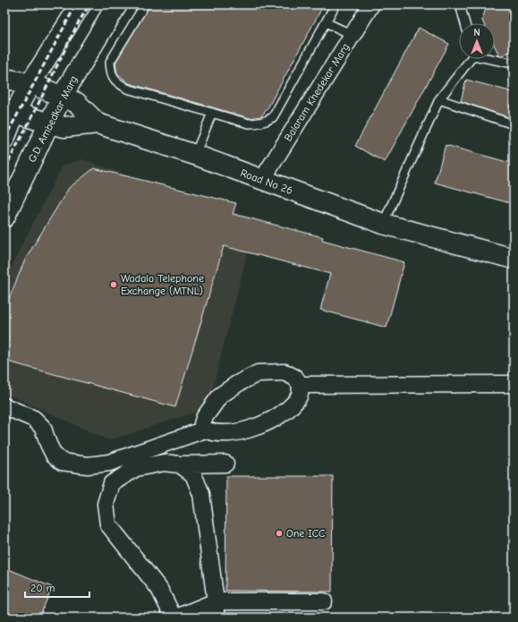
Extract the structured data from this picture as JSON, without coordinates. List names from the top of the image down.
{
  "streets": {
    "street": ["Balaram Khedekar Marg", "G.D. Ambedkar Marg", "Road No 26"]
  },
  "crossings": [
    ["Balaram Khedekar Marg", "Road No 26"],
    ["G.D. Ambedkar Marg", "Road No 26"]
  ],
  "places": ["Wadala Telephone Exchange (MTNL)", "One ICC"],
  "scale_bar": "20 m",
  "north": "top"
}
